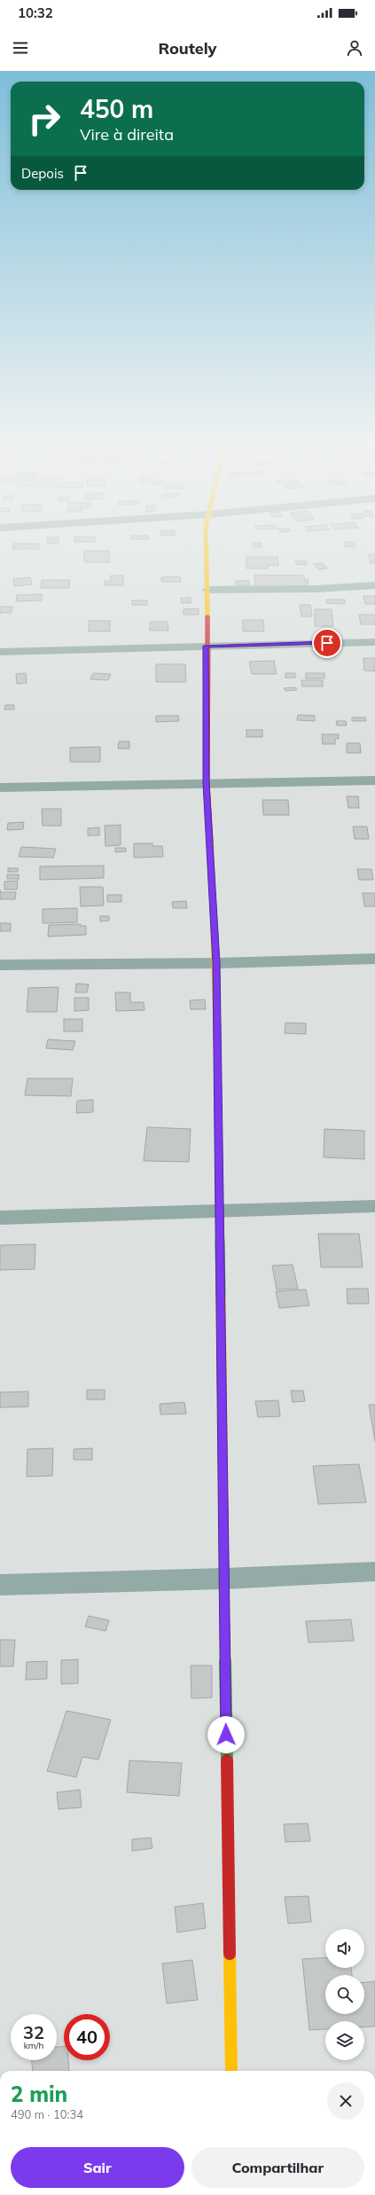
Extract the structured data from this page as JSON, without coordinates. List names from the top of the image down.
{
  "page": {
    "status": "10:32",
    "header": "Routely",
    "turn": ["450 m", "Vire à direita"],
    "then": "Depois",
    "speed": "32 km/h",
    "limit": "40",
    "heading": ["2 min", "490 m · 10:34"],
    "buttons": ["Sair", "Compartilhar"]
  }
}
